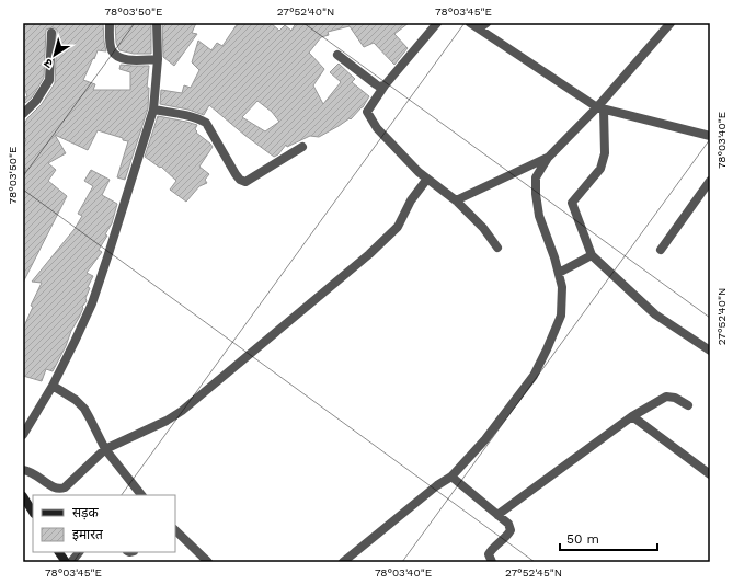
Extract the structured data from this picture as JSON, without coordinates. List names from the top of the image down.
{
  "legend": ["सड़क", "इमारत"],
  "scale_bar": "50 m",
  "north": "bottom left",
  "coordinates": [
    "78°03'50\"E",
    "27°52'40\"N",
    "78°03'45\"E",
    "78°03'40\"E",
    "27°52'45\"N"
  ]
}
